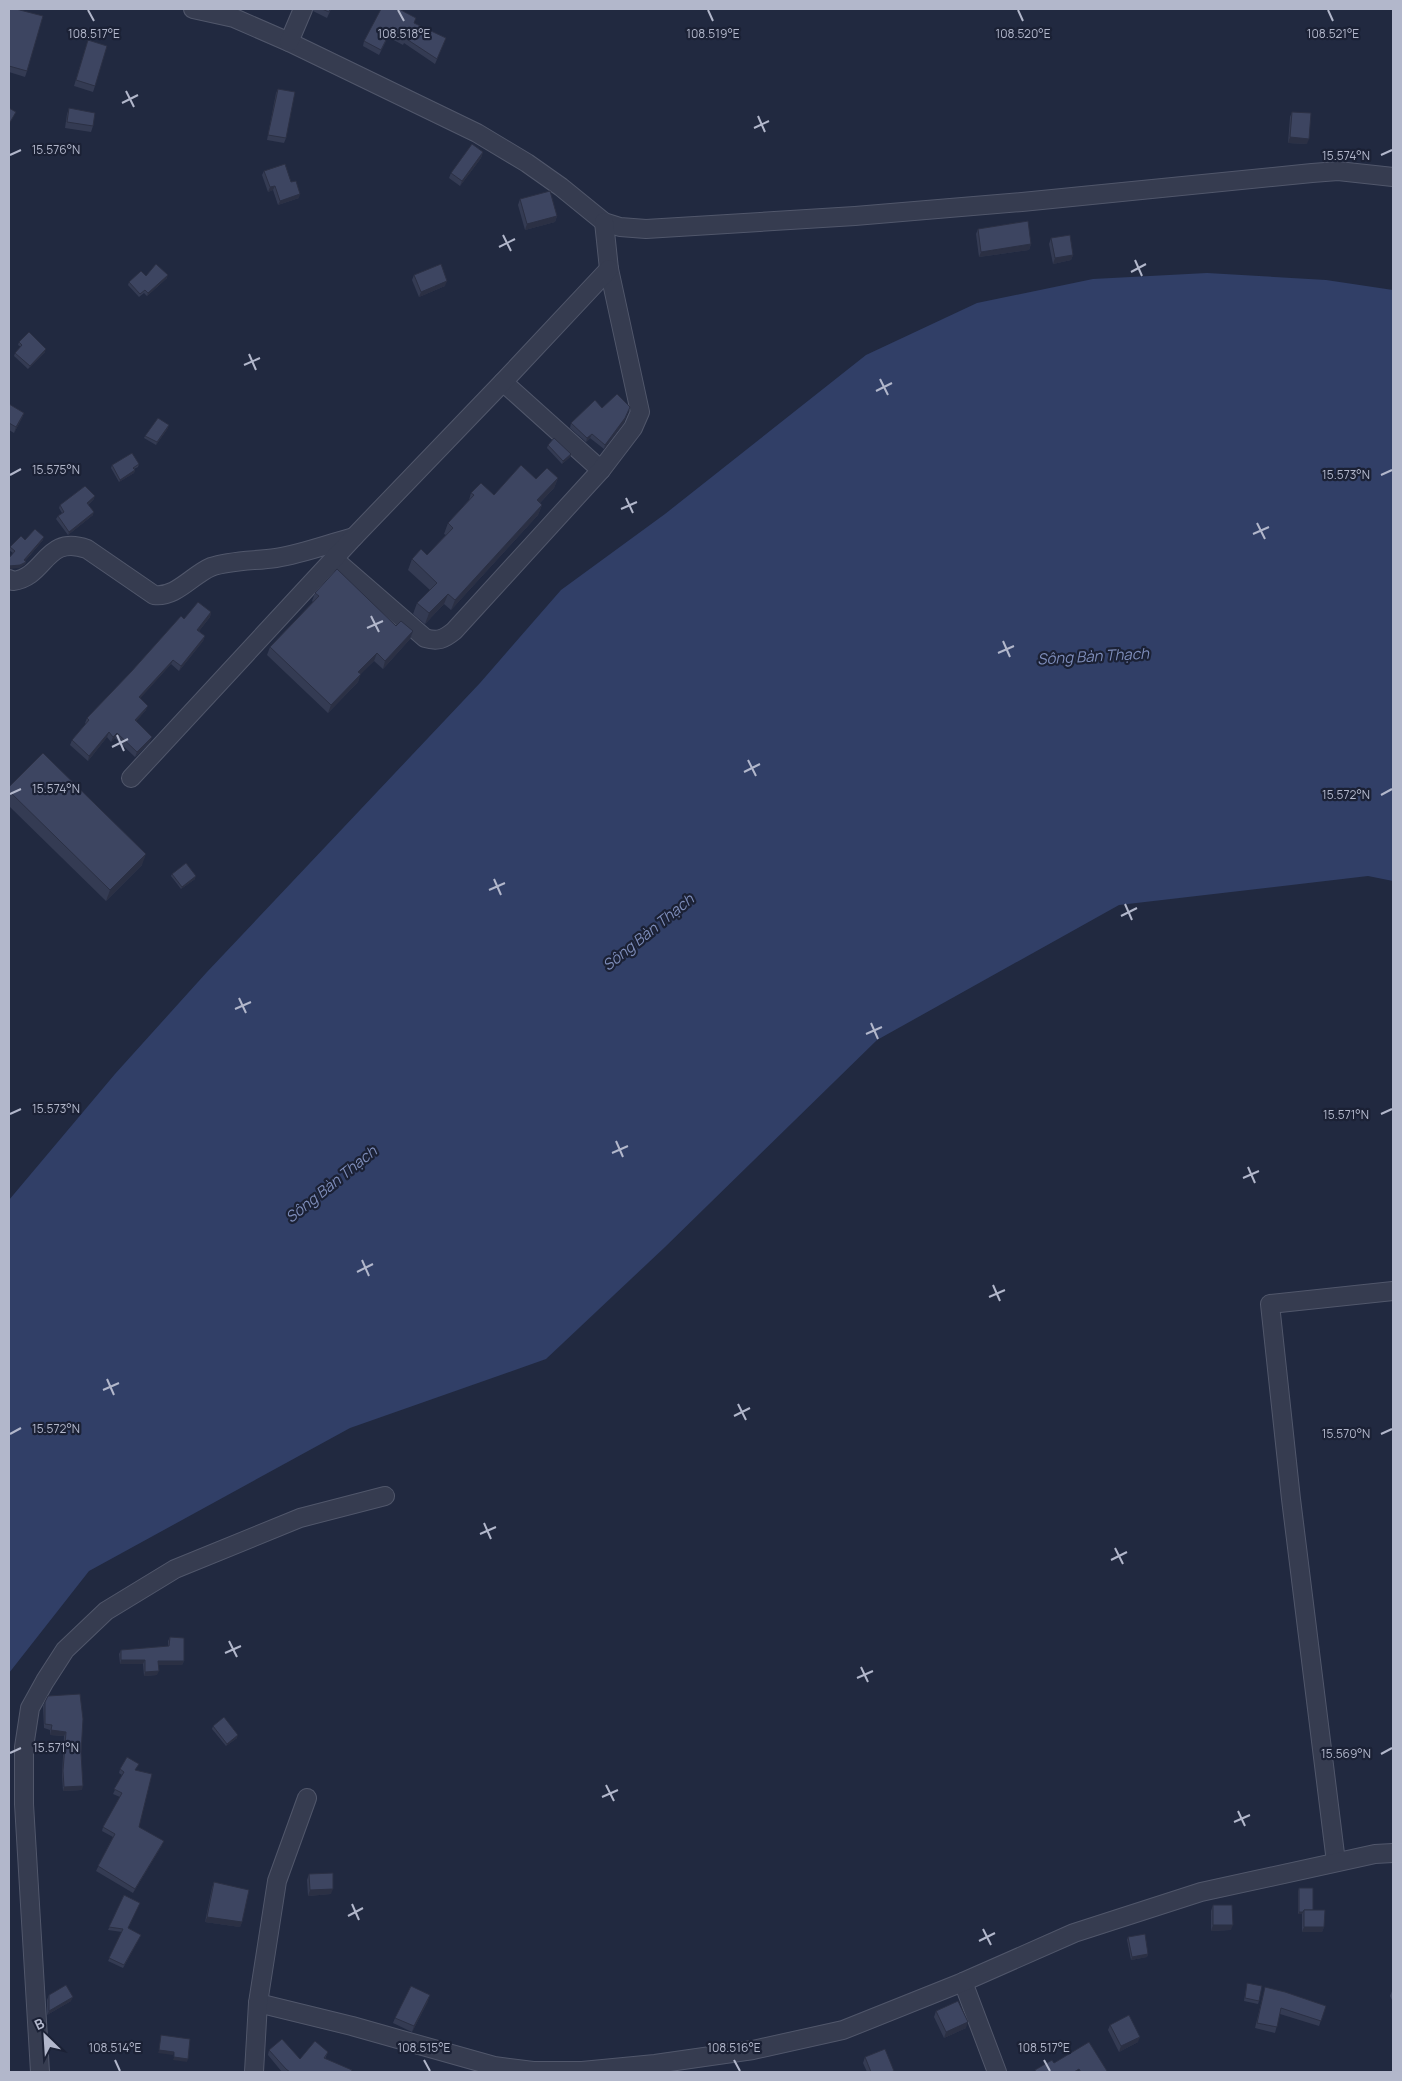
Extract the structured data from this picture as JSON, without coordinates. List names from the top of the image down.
{
  "water": ["Sông Bàn Thạch"],
  "north": "top left",
  "coordinates": [
    "108.518°E",
    "108.520°E",
    "108.521°E",
    "108.517°E",
    "108.519°E",
    "15.576°N",
    "15.574°N",
    "15.575°N",
    "15.573°N",
    "15.572°N",
    "15.571°N",
    "15.570°N",
    "15.569°N",
    "108.514°E",
    "108.515°E",
    "108.516°E"
  ]
}
